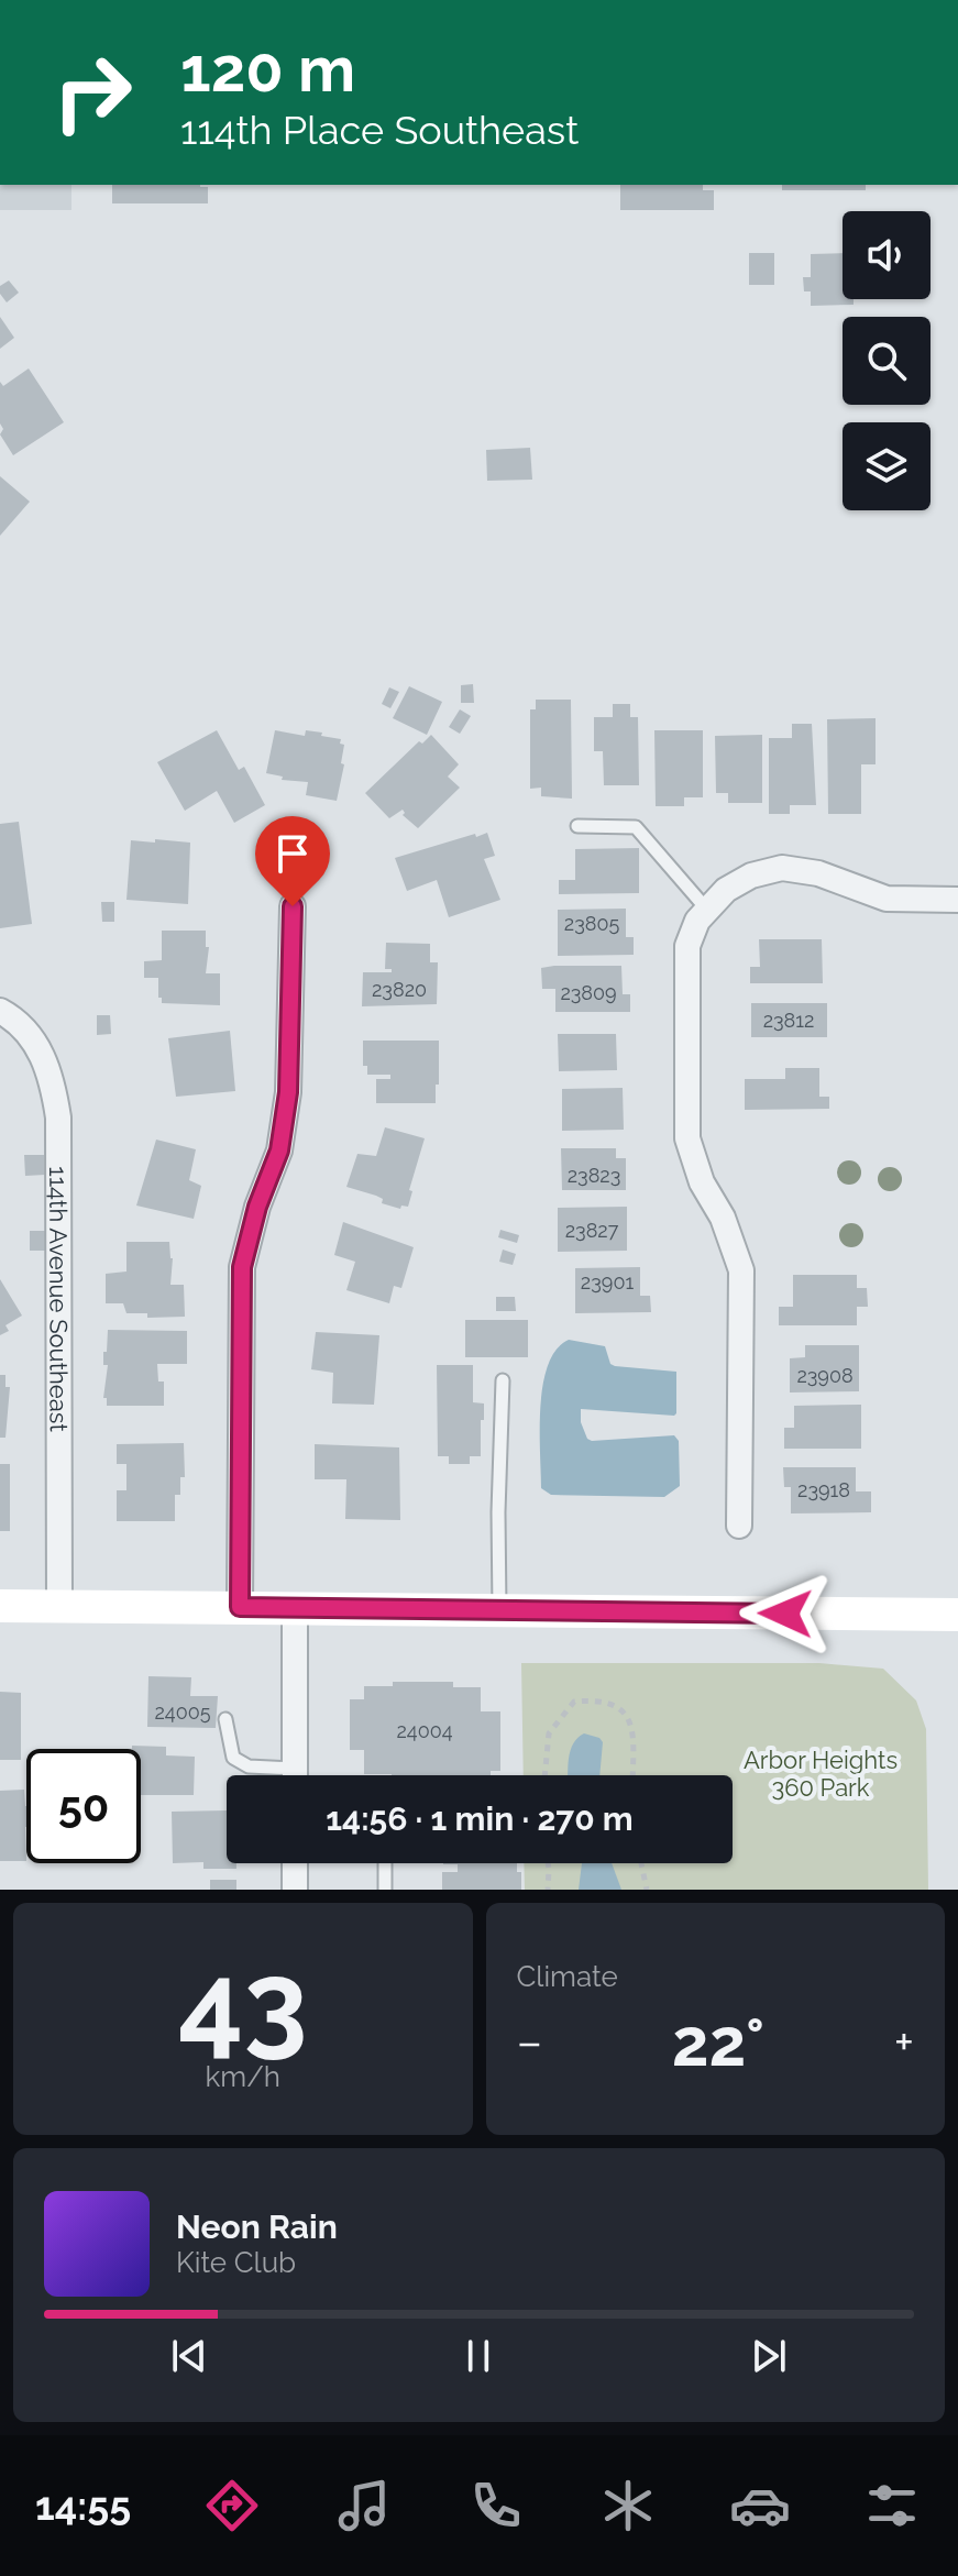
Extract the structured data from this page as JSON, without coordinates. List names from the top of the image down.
{
  "streets": {
    "street": ["114th Avenue Southeast"]
  },
  "parks": ["Arbor Heights 360 Park"],
  "house_numbers": [
    "23805",
    "23820",
    "23809",
    "23812",
    "23823",
    "23827",
    "23901",
    "23908",
    "23918",
    "24005",
    "24004"
  ],
  "page": {
    "turn": ["120 m", "114th Place Southeast"],
    "limit": "50",
    "trip": "14:56 · 1 min · 270 m",
    "tile": [
      ["43", "km/h"],
      "Climate"
    ],
    "heat": ["−", "22°", "+"],
    "song": ["Neon Rain", "Kite Club"],
    "tabs": "14:55"
  }
}
